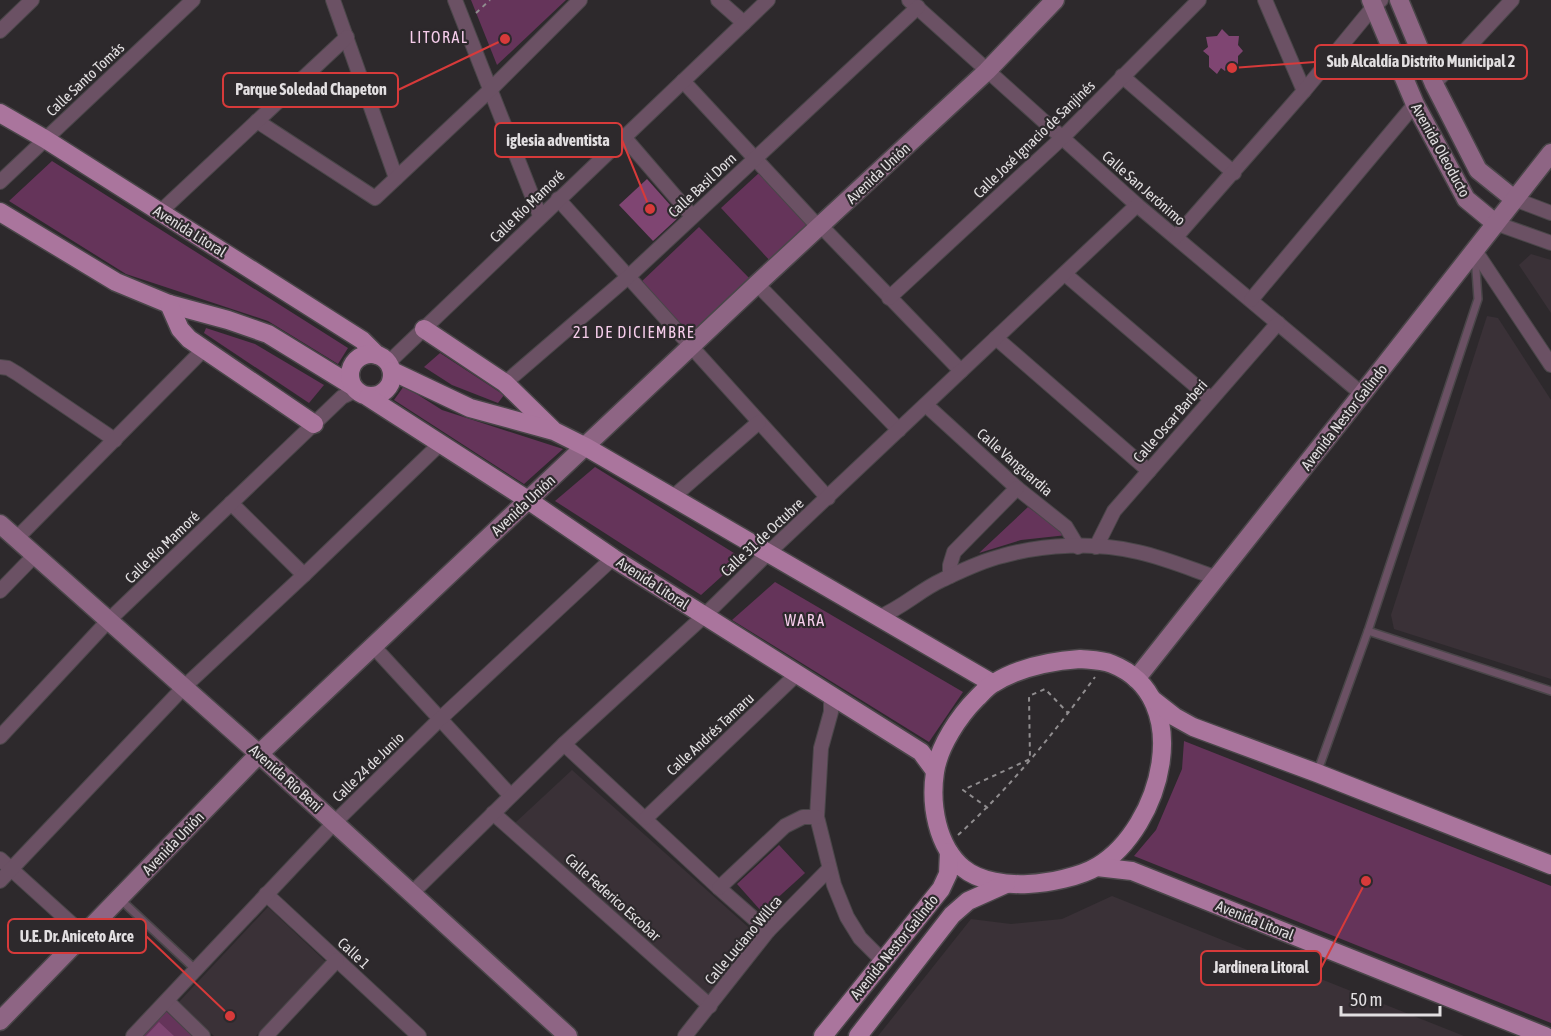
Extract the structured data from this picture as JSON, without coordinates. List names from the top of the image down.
{
  "streets": {
    "main road": ["Avenida Litoral", "Avenida Nestor Galindo"],
    "street": [
      "Calle Santo Tomás",
      "Calle José Ignacio de Sanjinés",
      "Avenida Oleoducto",
      "Avenida Unión",
      "Calle Basil Dorn",
      "Calle San Jerónimo",
      "Calle Río Mamoré",
      "Calle Oscar Barberi",
      "Calle Vanguardia",
      "Calle 31 de Octubre",
      "Calle Andrés Tamaru",
      "Calle 24 de Junio",
      "Avenida Río Beni",
      "Calle Federico Escobar",
      "Calle Luciano Willca",
      "Calle 1"
    ]
  },
  "crossings": [
    ["Calle Santo Tomás", "Avenida Litoral"],
    ["Calle José Ignacio de Sanjinés", "Calle San Jerónimo"],
    ["Avenida Oleoducto", "Avenida Nestor Galindo"],
    ["Avenida Unión", "Calle San Jerónimo"],
    ["Avenida Unión", "Avenida Litoral"],
    ["Avenida Unión", "Avenida Río Beni"],
    ["Calle Basil Dorn", "Calle San Jerónimo"],
    ["Calle San Jerónimo", "Avenida Nestor Galindo"],
    ["Calle San Jerónimo", "Calle Oscar Barberi"],
    ["Calle San Jerónimo", "Calle 31 de Octubre"],
    ["Calle Río Mamoré", "Avenida Litoral"],
    ["Calle Río Mamoré", "Avenida Río Beni"],
    ["Avenida Litoral", "Calle 31 de Octubre"],
    ["Avenida Litoral", "Calle Andrés Tamaru"],
    ["Avenida Litoral", "Calle 24 de Junio"],
    ["Calle Vanguardia", "Calle 31 de Octubre"],
    ["Calle 31 de Octubre", "Avenida Río Beni"],
    ["Calle 31 de Octubre", "Calle Federico Escobar"],
    ["Calle 24 de Junio", "Avenida Río Beni"],
    ["Calle 24 de Junio", "Calle 1"],
    ["Calle Federico Escobar", "Calle Luciano Willca"]
  ],
  "districts": ["LITORAL", "21 DE DICIEMBRE", "WARA"],
  "places": [
    "Parque Soledad Chapeton",
    "Sub Alcaldía Distrito Municipal 2",
    "iglesia adventista",
    "Jardinera Litoral",
    "U.E. Dr. Aniceto Arce"
  ],
  "scale_bar": "50 m"
}
